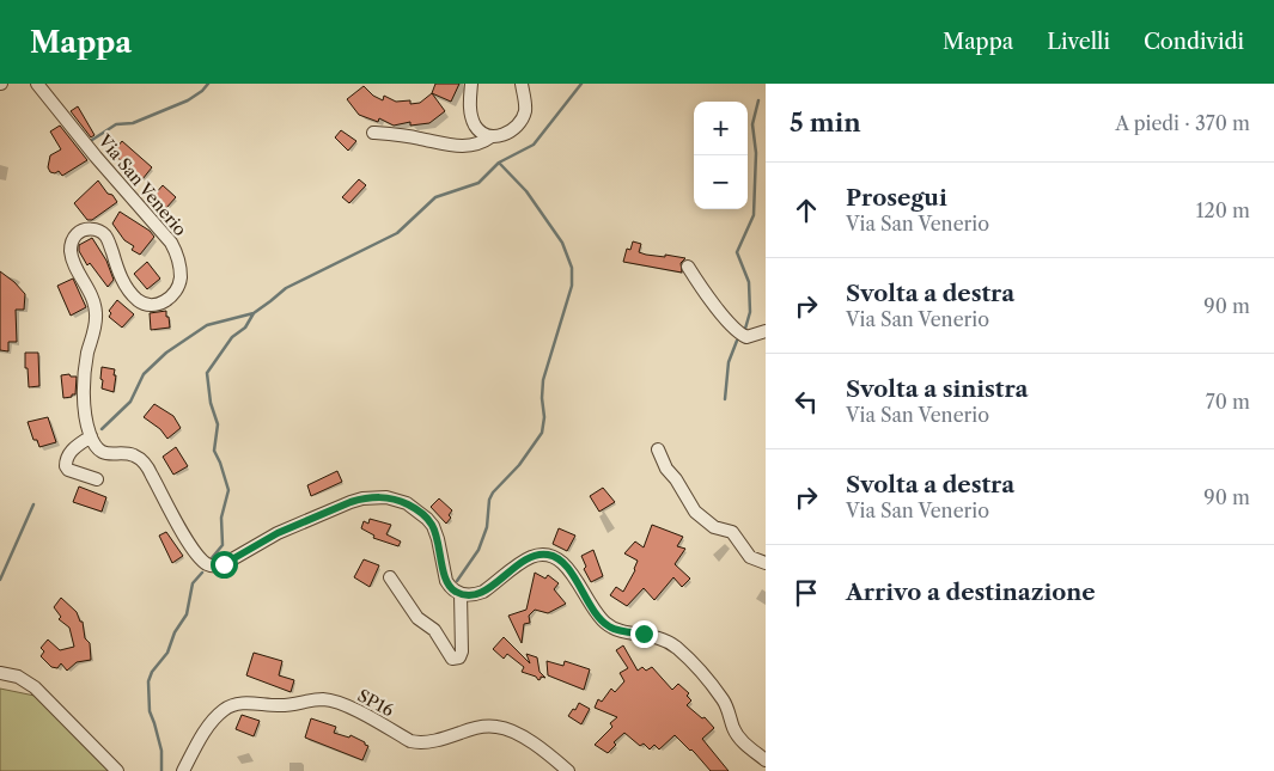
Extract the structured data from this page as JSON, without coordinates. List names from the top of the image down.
{
  "streets": {
    "street": ["Via San Venerio", "SP16"]
  },
  "page": {
    "header": "Mappa",
    "nav": ["Mappa", "Livelli", "Condividi"],
    "heading": ["5 min", "A piedi · 370 m"],
    "map_buttons": ["+", "−"],
    "list": [
      ["Prosegui", "Via San Venerio", "120 m"],
      ["Svolta a destra", "Via San Venerio", "90 m"],
      ["Svolta a sinistra", "Via San Venerio", "70 m"],
      ["Svolta a destra", "Via San Venerio", "90 m"],
      "Arrivo a destinazione"
    ]
  }
}
